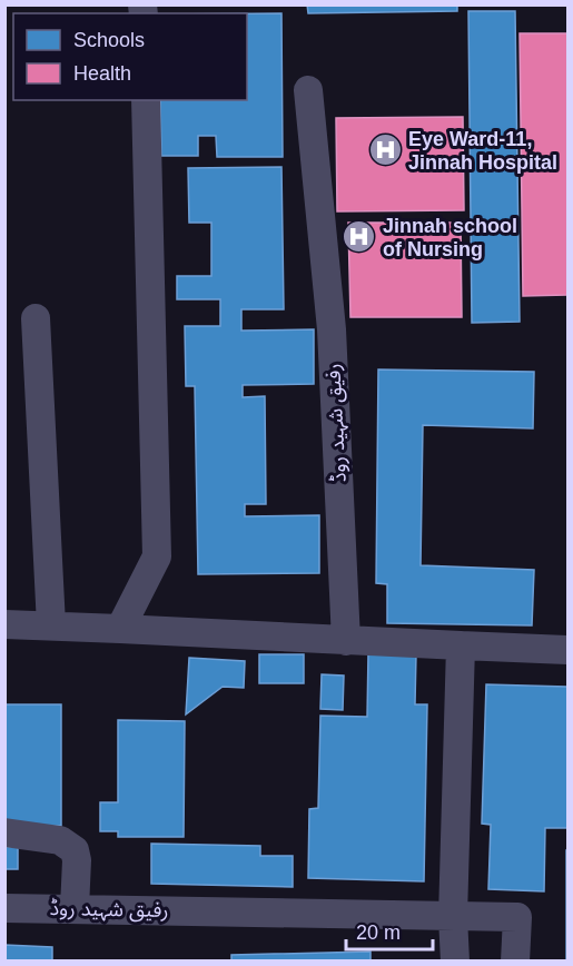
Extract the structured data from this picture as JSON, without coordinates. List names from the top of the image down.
{
  "streets": {
    "street": ["رفیق شہید روڈ"]
  },
  "places": {
    "hospital": ["Eye Ward-11, Jinnah Hospital", "Jinnah school of Nursing"]
  },
  "legend": ["Schools", "Health"],
  "scale_bar": "20 m"
}
